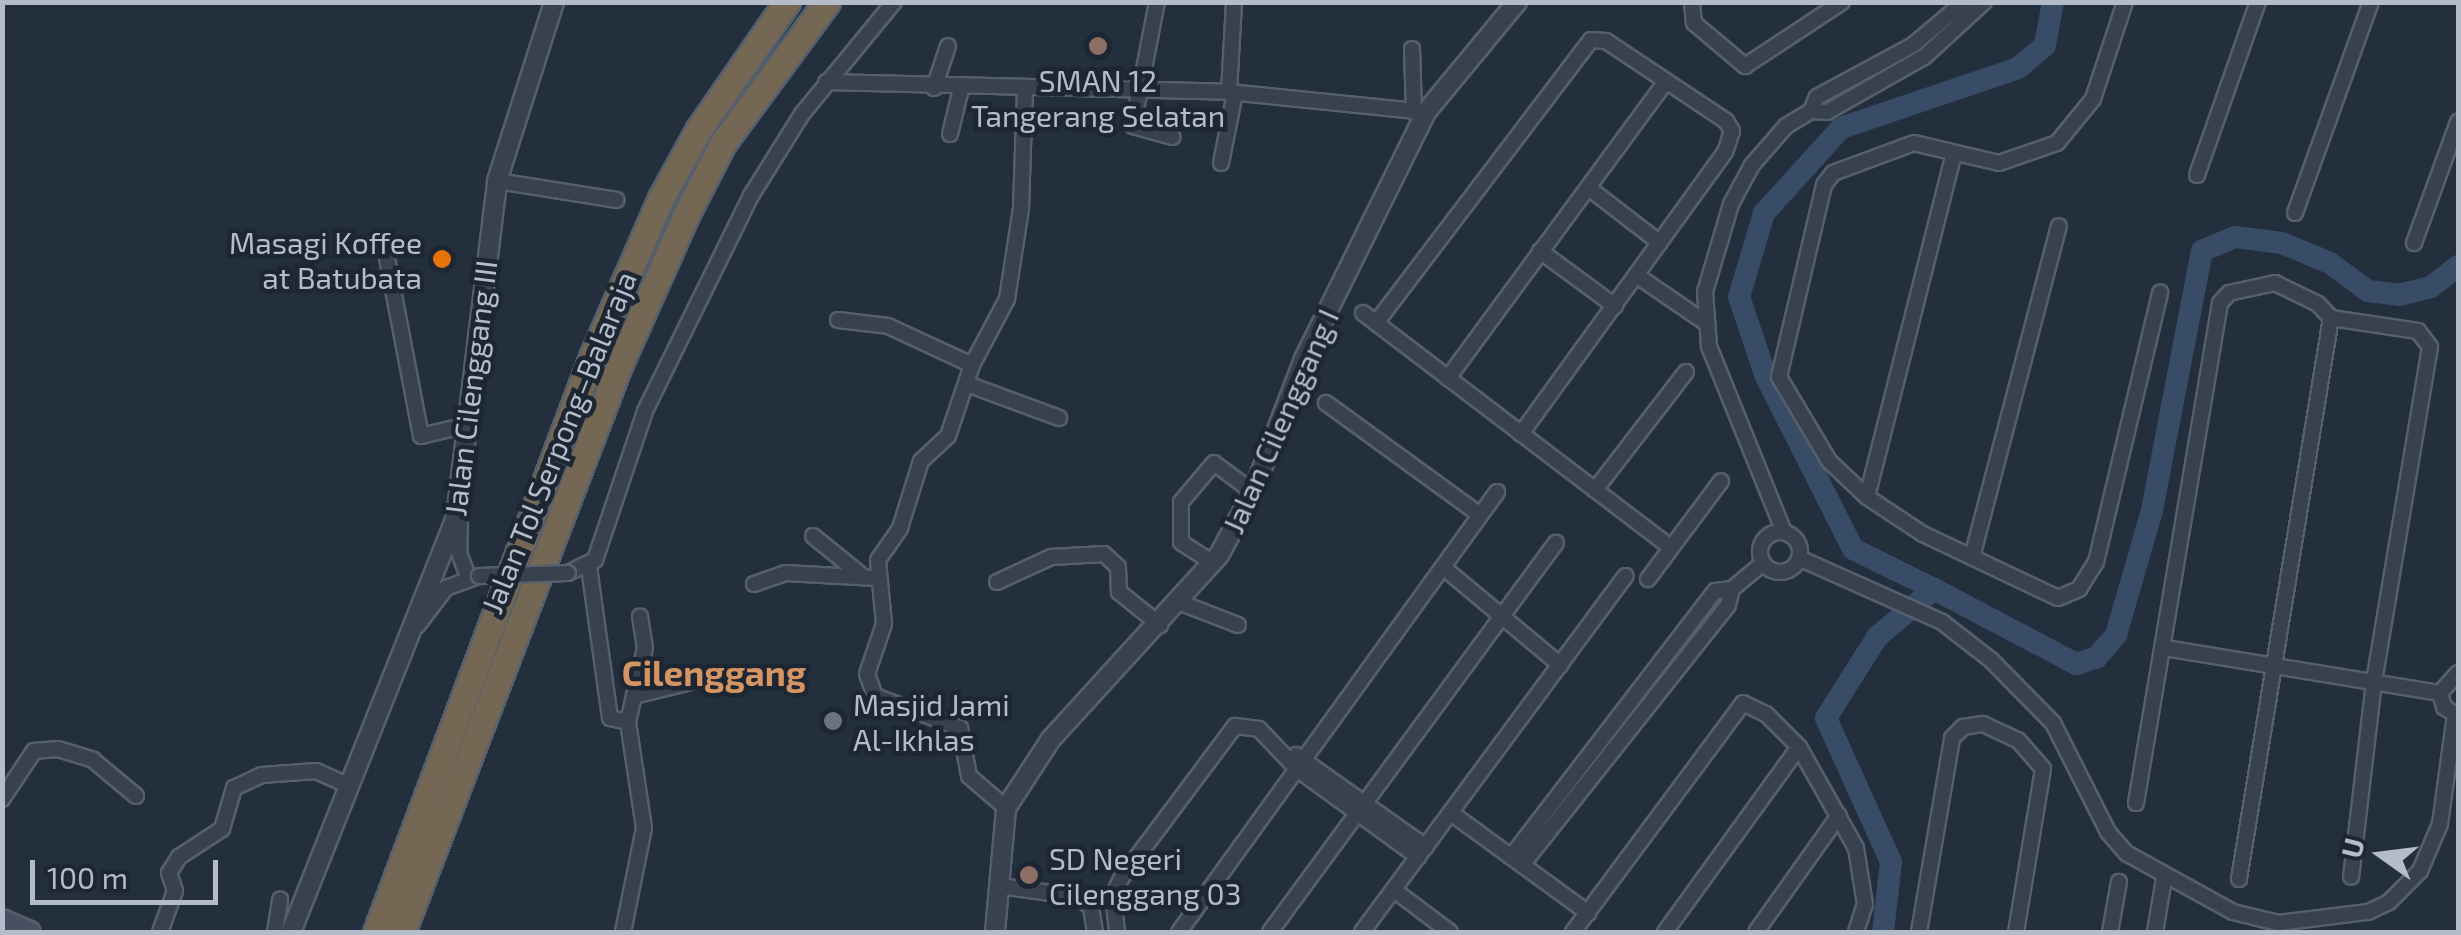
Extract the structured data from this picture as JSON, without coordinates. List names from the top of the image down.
{
  "streets": {
    "highway": ["Jalan Tol Serpong–Balaraja"],
    "street": ["Jalan Cilenggang III", "Jalan Cilenggang I"]
  },
  "districts": ["Cilenggang"],
  "places": [
    "SMAN 12 Tangerang Selatan",
    "Masagi Koffee at Batubata",
    "Masjid Jami Al-Ikhlas",
    "SD Negeri Cilenggang 03"
  ],
  "scale_bar": "100 m",
  "north": "left"
}
